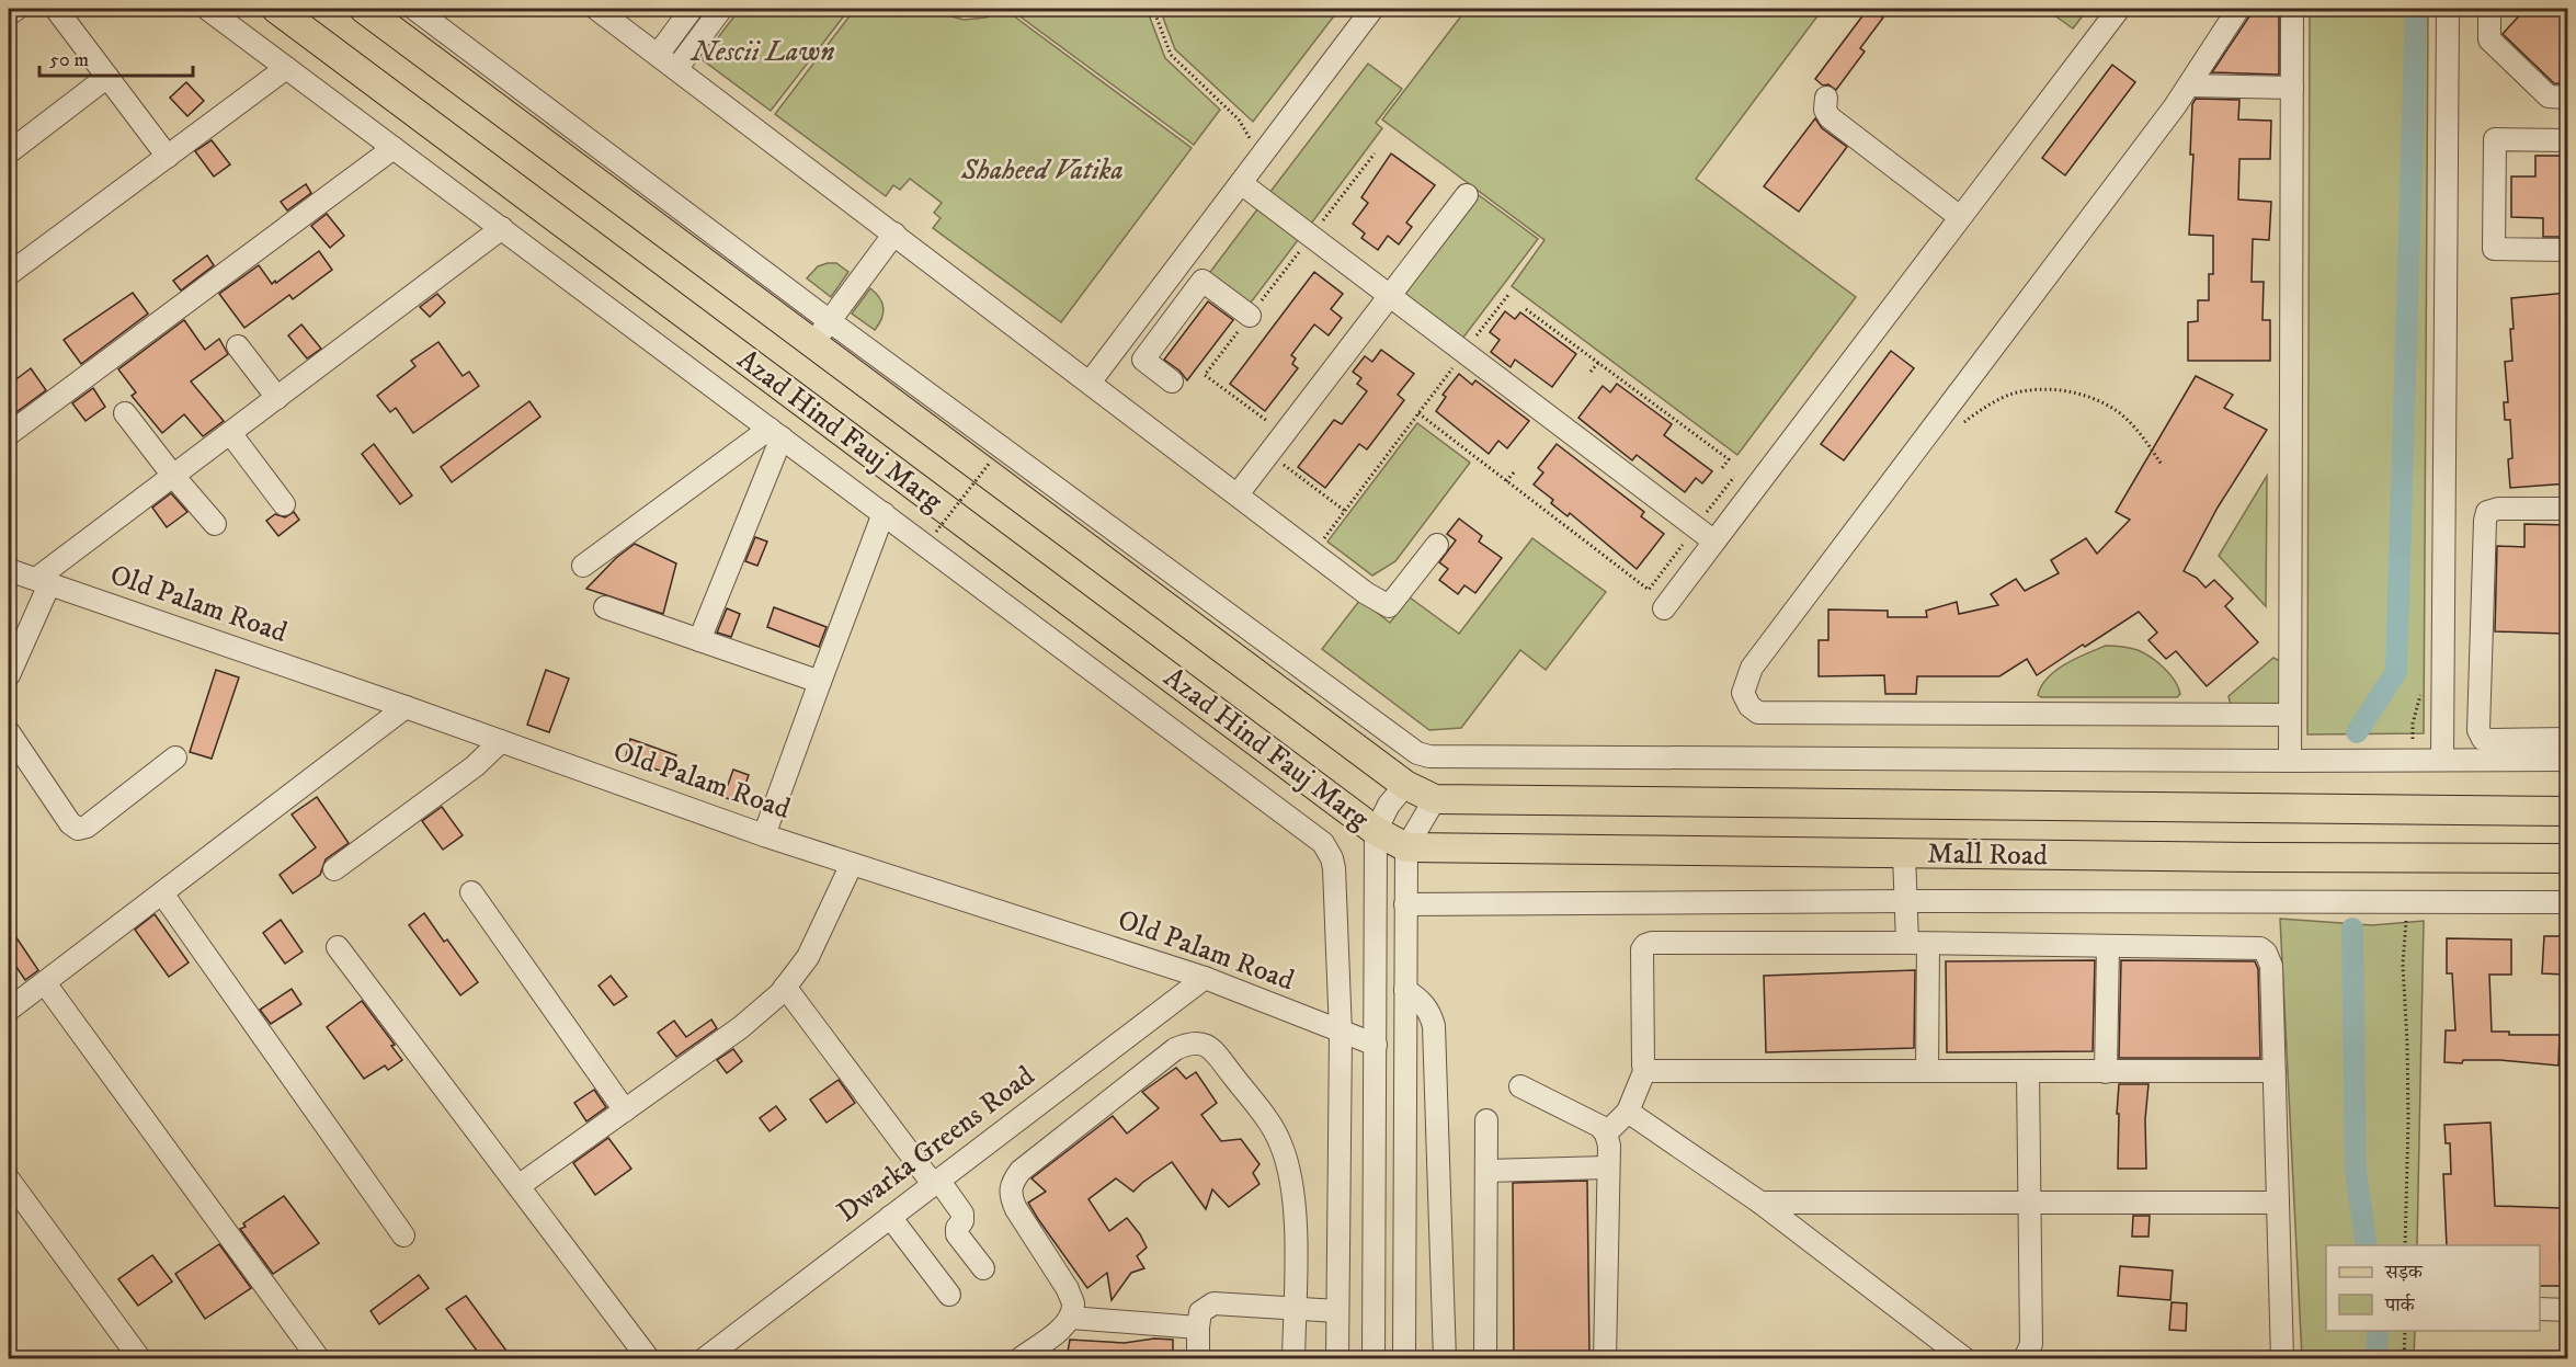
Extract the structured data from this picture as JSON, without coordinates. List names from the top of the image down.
{
  "streets": {
    "main road": ["Azad Hind Fauj Marg", "Mall Road"],
    "street": ["Old Palam Road", "Dwarka Greens Road"]
  },
  "crossings": [
    ["Azad Hind Fauj Marg", "Mall Road"],
    ["Old Palam Road", "Dwarka Greens Road"]
  ],
  "parks": ["Nescii Lawn", "Shaheed Vatika"],
  "legend": ["सड़क", "पार्क"],
  "scale_bar": "50 m"
}
